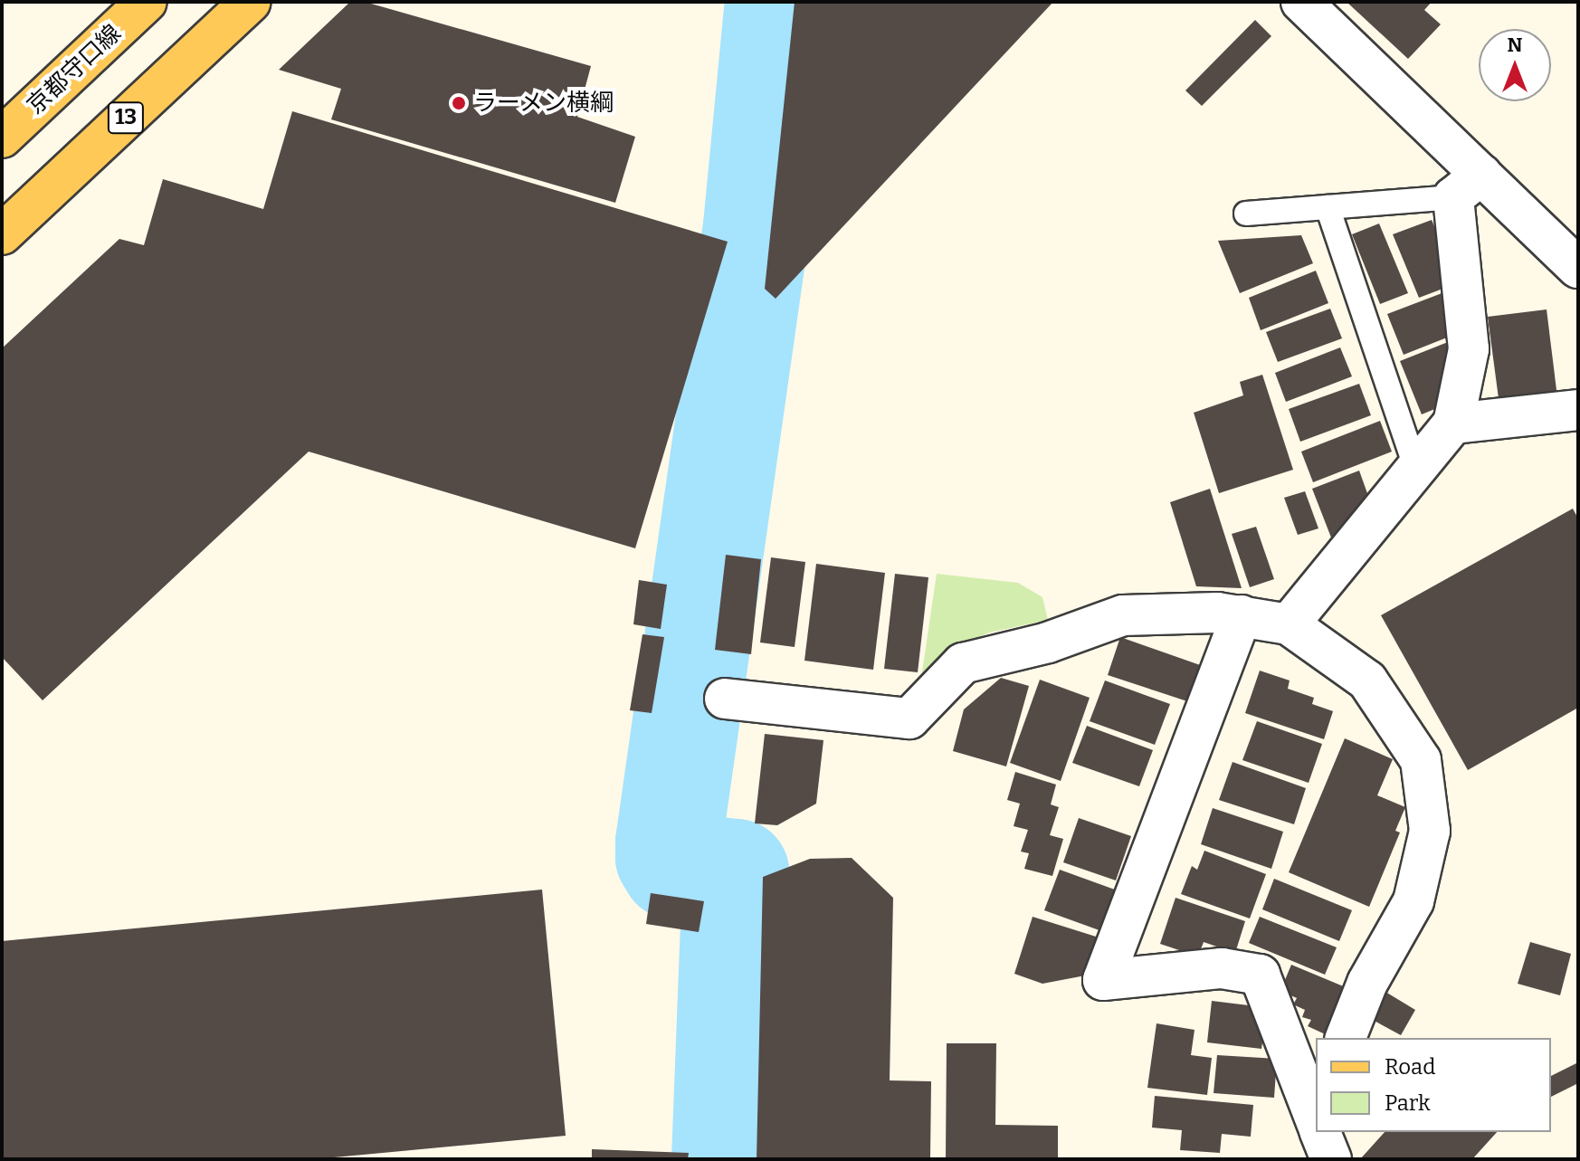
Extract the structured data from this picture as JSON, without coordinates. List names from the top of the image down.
{
  "streets": {
    "main road": ["京都守口線", "13"]
  },
  "places": ["ラーメン横綱"],
  "legend": ["Road", "Park"],
  "north": "top"
}
